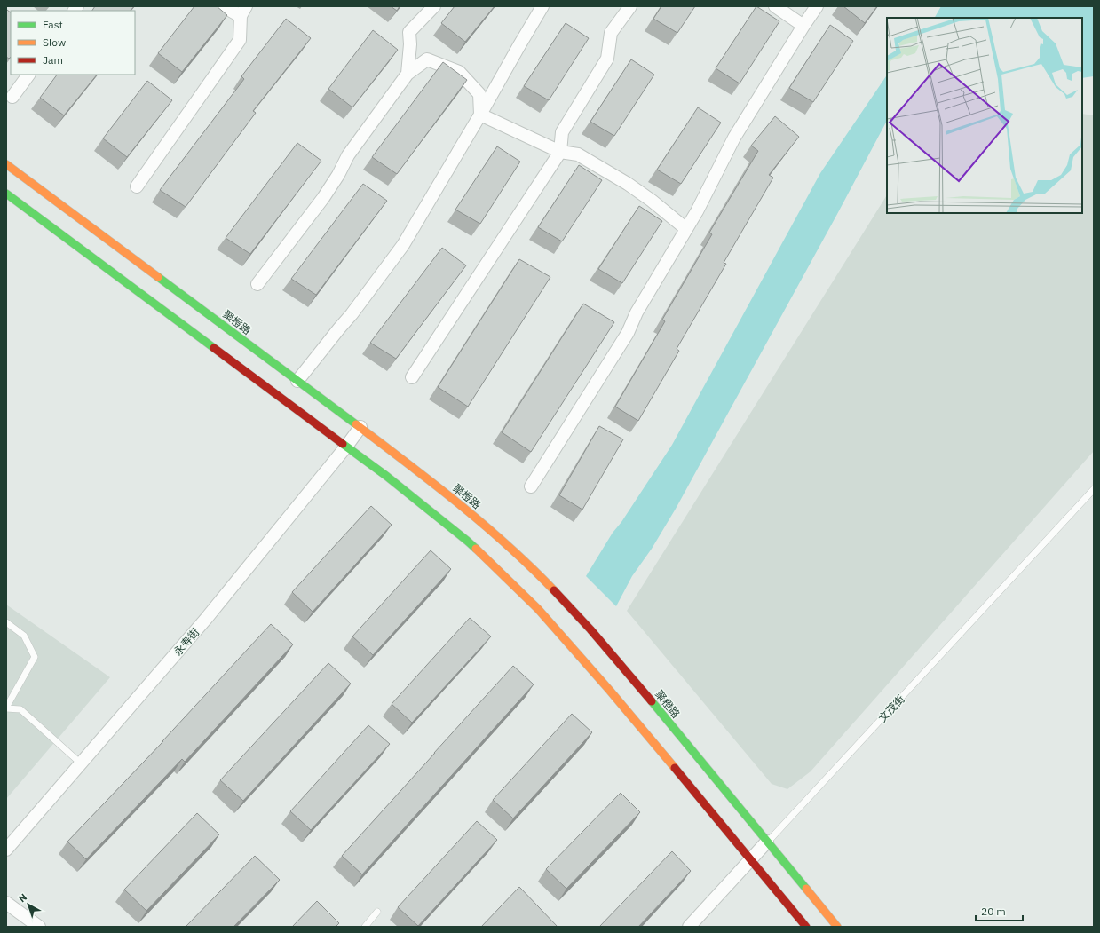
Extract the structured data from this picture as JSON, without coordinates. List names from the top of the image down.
{
  "streets": {
    "street": ["聚橙路", "永寿街", "文茂街"]
  },
  "crossings": [
    ["聚橙路", "永寿街"],
    ["聚橙路", "文茂街"]
  ],
  "legend": ["Fast", "Slow", "Jam"],
  "scale_bar": "20 m",
  "north": "top left"
}
